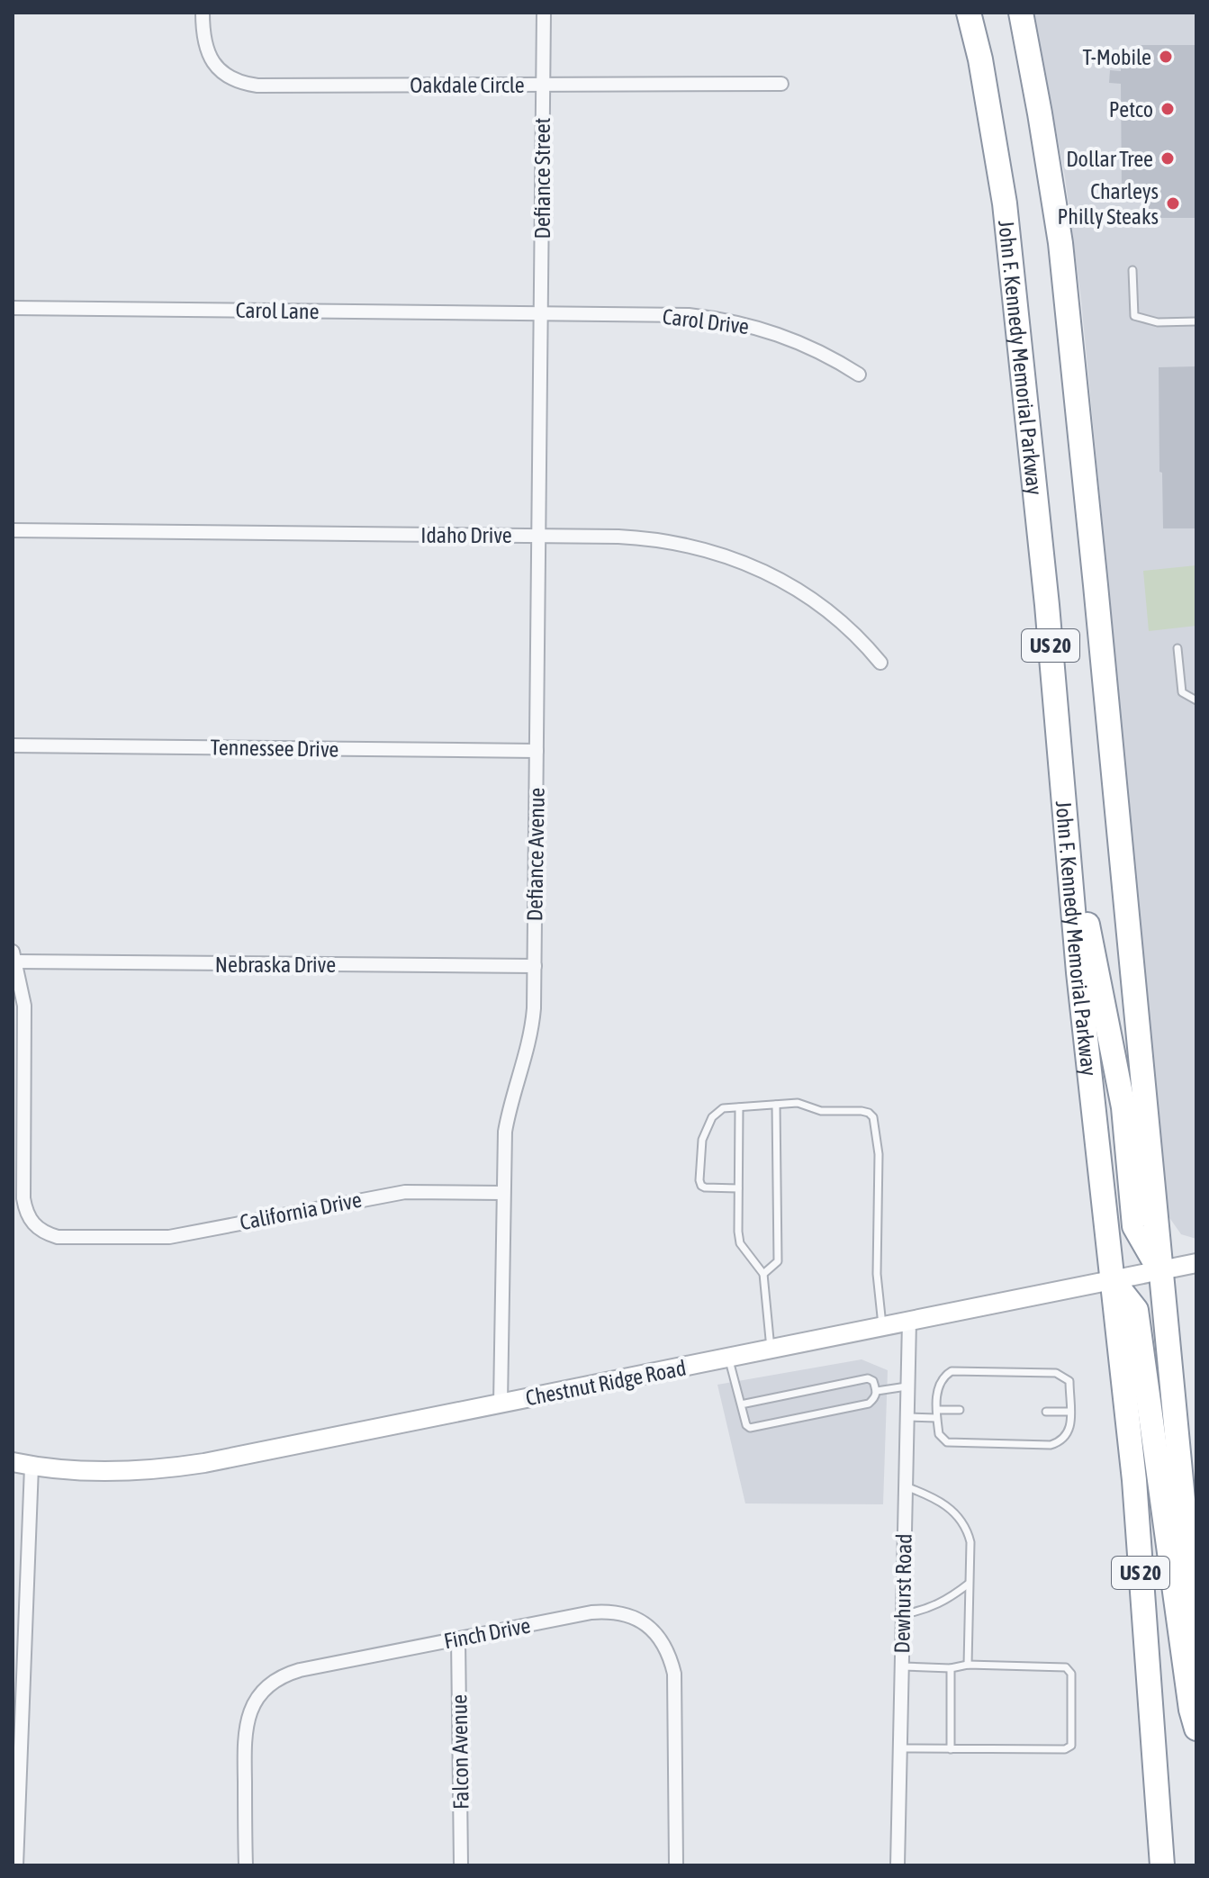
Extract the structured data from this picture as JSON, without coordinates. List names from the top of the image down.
{
  "streets": {
    "highway": ["John F. Kennedy Memorial Parkway", "US 20"],
    "street": [
      "Oakdale Circle",
      "Defiance Street",
      "Carol Lane",
      "Carol Drive",
      "Idaho Drive",
      "Tennessee Drive",
      "Defiance Avenue",
      "Nebraska Drive",
      "California Drive",
      "Chestnut Ridge Road",
      "Dewhurst Road",
      "Finch Drive",
      "Falcon Avenue"
    ]
  },
  "crossings": [
    ["Oakdale Circle", "Defiance Street"],
    ["Defiance Street", "Carol Lane"],
    ["Defiance Street", "Carol Drive"],
    ["Defiance Street", "Defiance Avenue"],
    ["Carol Lane", "Carol Drive"],
    ["Carol Lane", "Defiance Avenue"],
    ["Carol Drive", "Defiance Avenue"],
    ["John F. Kennedy Memorial Parkway", "Chestnut Ridge Road"],
    ["Idaho Drive", "Defiance Avenue"],
    ["US 20", "Chestnut Ridge Road"],
    ["Tennessee Drive", "Defiance Avenue"],
    ["Defiance Avenue", "Nebraska Drive"],
    ["Defiance Avenue", "California Drive"],
    ["Defiance Avenue", "Chestnut Ridge Road"],
    ["Nebraska Drive", "California Drive"],
    ["Chestnut Ridge Road", "Dewhurst Road"],
    ["Finch Drive", "Falcon Avenue"]
  ],
  "places": [
    "T-Mobile",
    "Petco",
    "Dollar Tree",
    "Charleys Philly Steaks"
  ]
}
